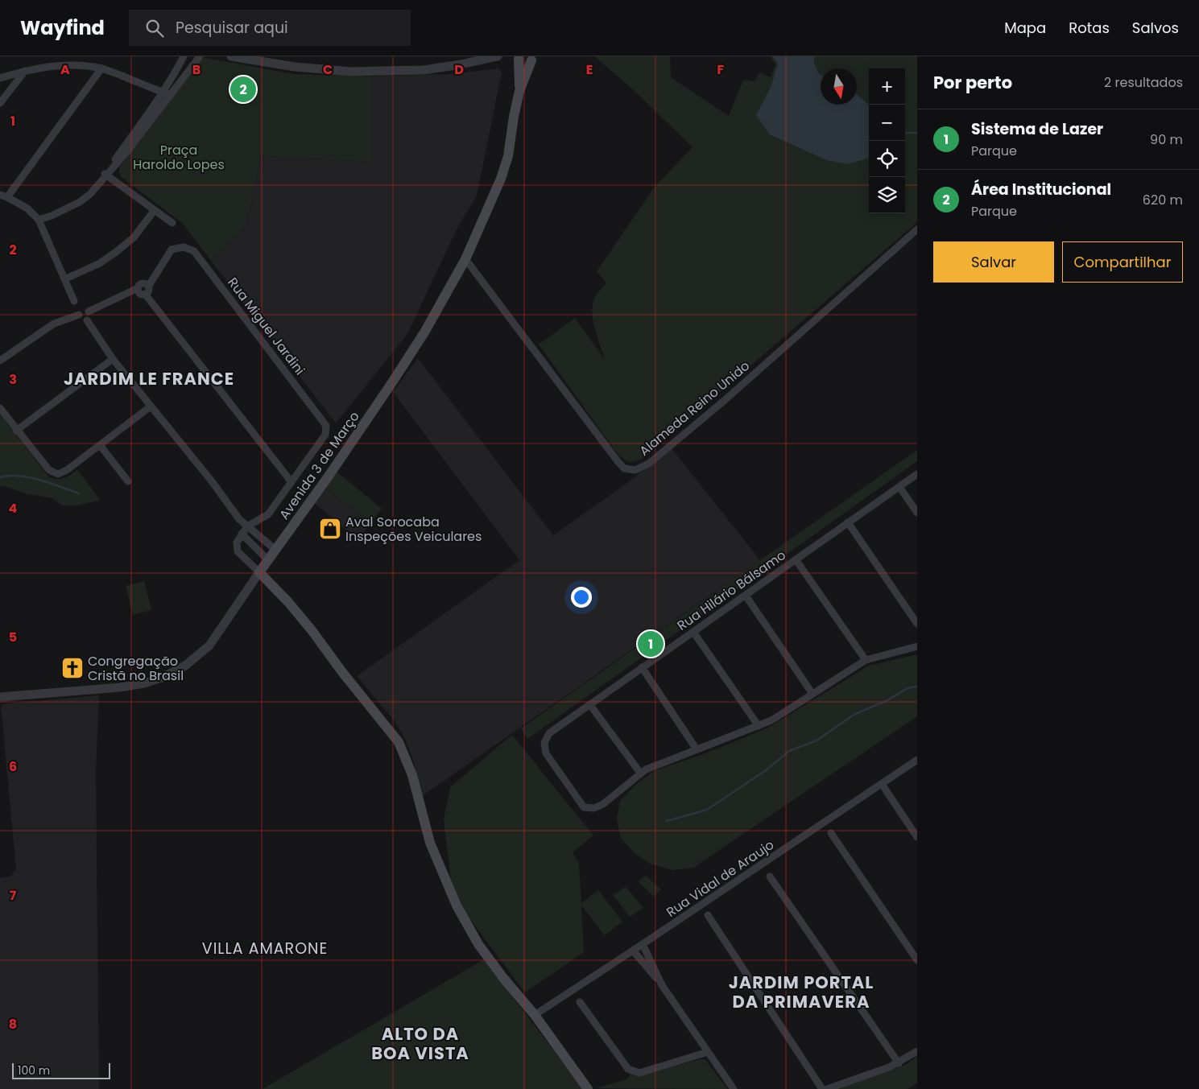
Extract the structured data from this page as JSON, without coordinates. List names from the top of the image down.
{
  "streets": {
    "main road": ["Avenida 3 de Março"],
    "street": [
      "Rua Miguel Jardini",
      "Alameda Reino Unido",
      "Rua Hilário Bálsamo",
      "Rua Vidal de Araujo"
    ]
  },
  "crossings": [
    ["Alameda Reino Unido", "Avenida 3 de Março"]
  ],
  "districts": [
    "JARDIM LE FRANCE",
    "VILLA AMARONE",
    "JARDIM PORTAL DA PRIMAVERA",
    "ALTO DA BOA VISTA"
  ],
  "parks": ["Praça Haroldo Lopes"],
  "places": {
    "shop": ["Aval Sorocaba Inspeções Veiculares"],
    "church": ["Congregação Cristã no Brasil"]
  },
  "scale_bar": "100 m",
  "north": "bottom",
  "page": {
    "header": "Wayfind",
    "search": "Pesquisar aqui",
    "nav": ["Mapa", "Rotas", "Salvos"],
    "heading": ["Por perto", "2 resultados"],
    "map_buttons": ["+", "−"],
    "pins": ["2", "1"],
    "list": [
      {
        "mark": "1",
        "name": "Sistema de Lazer",
        "note": "Parque",
        "value": "90 m"
      },
      {
        "mark": "2",
        "name": "Área Institucional",
        "note": "Parque",
        "value": "620 m"
      }
    ],
    "buttons": ["Salvar", "Compartilhar"],
    "scale": "100 m"
  },
  "grid": {
    "columns": [
      "A",
      "B",
      "C",
      "D",
      "E",
      "F"
    ],
    "rows": [
      "1",
      "2",
      "3",
      "4",
      "5",
      "6",
      "7",
      "8"
    ]
  }
}
